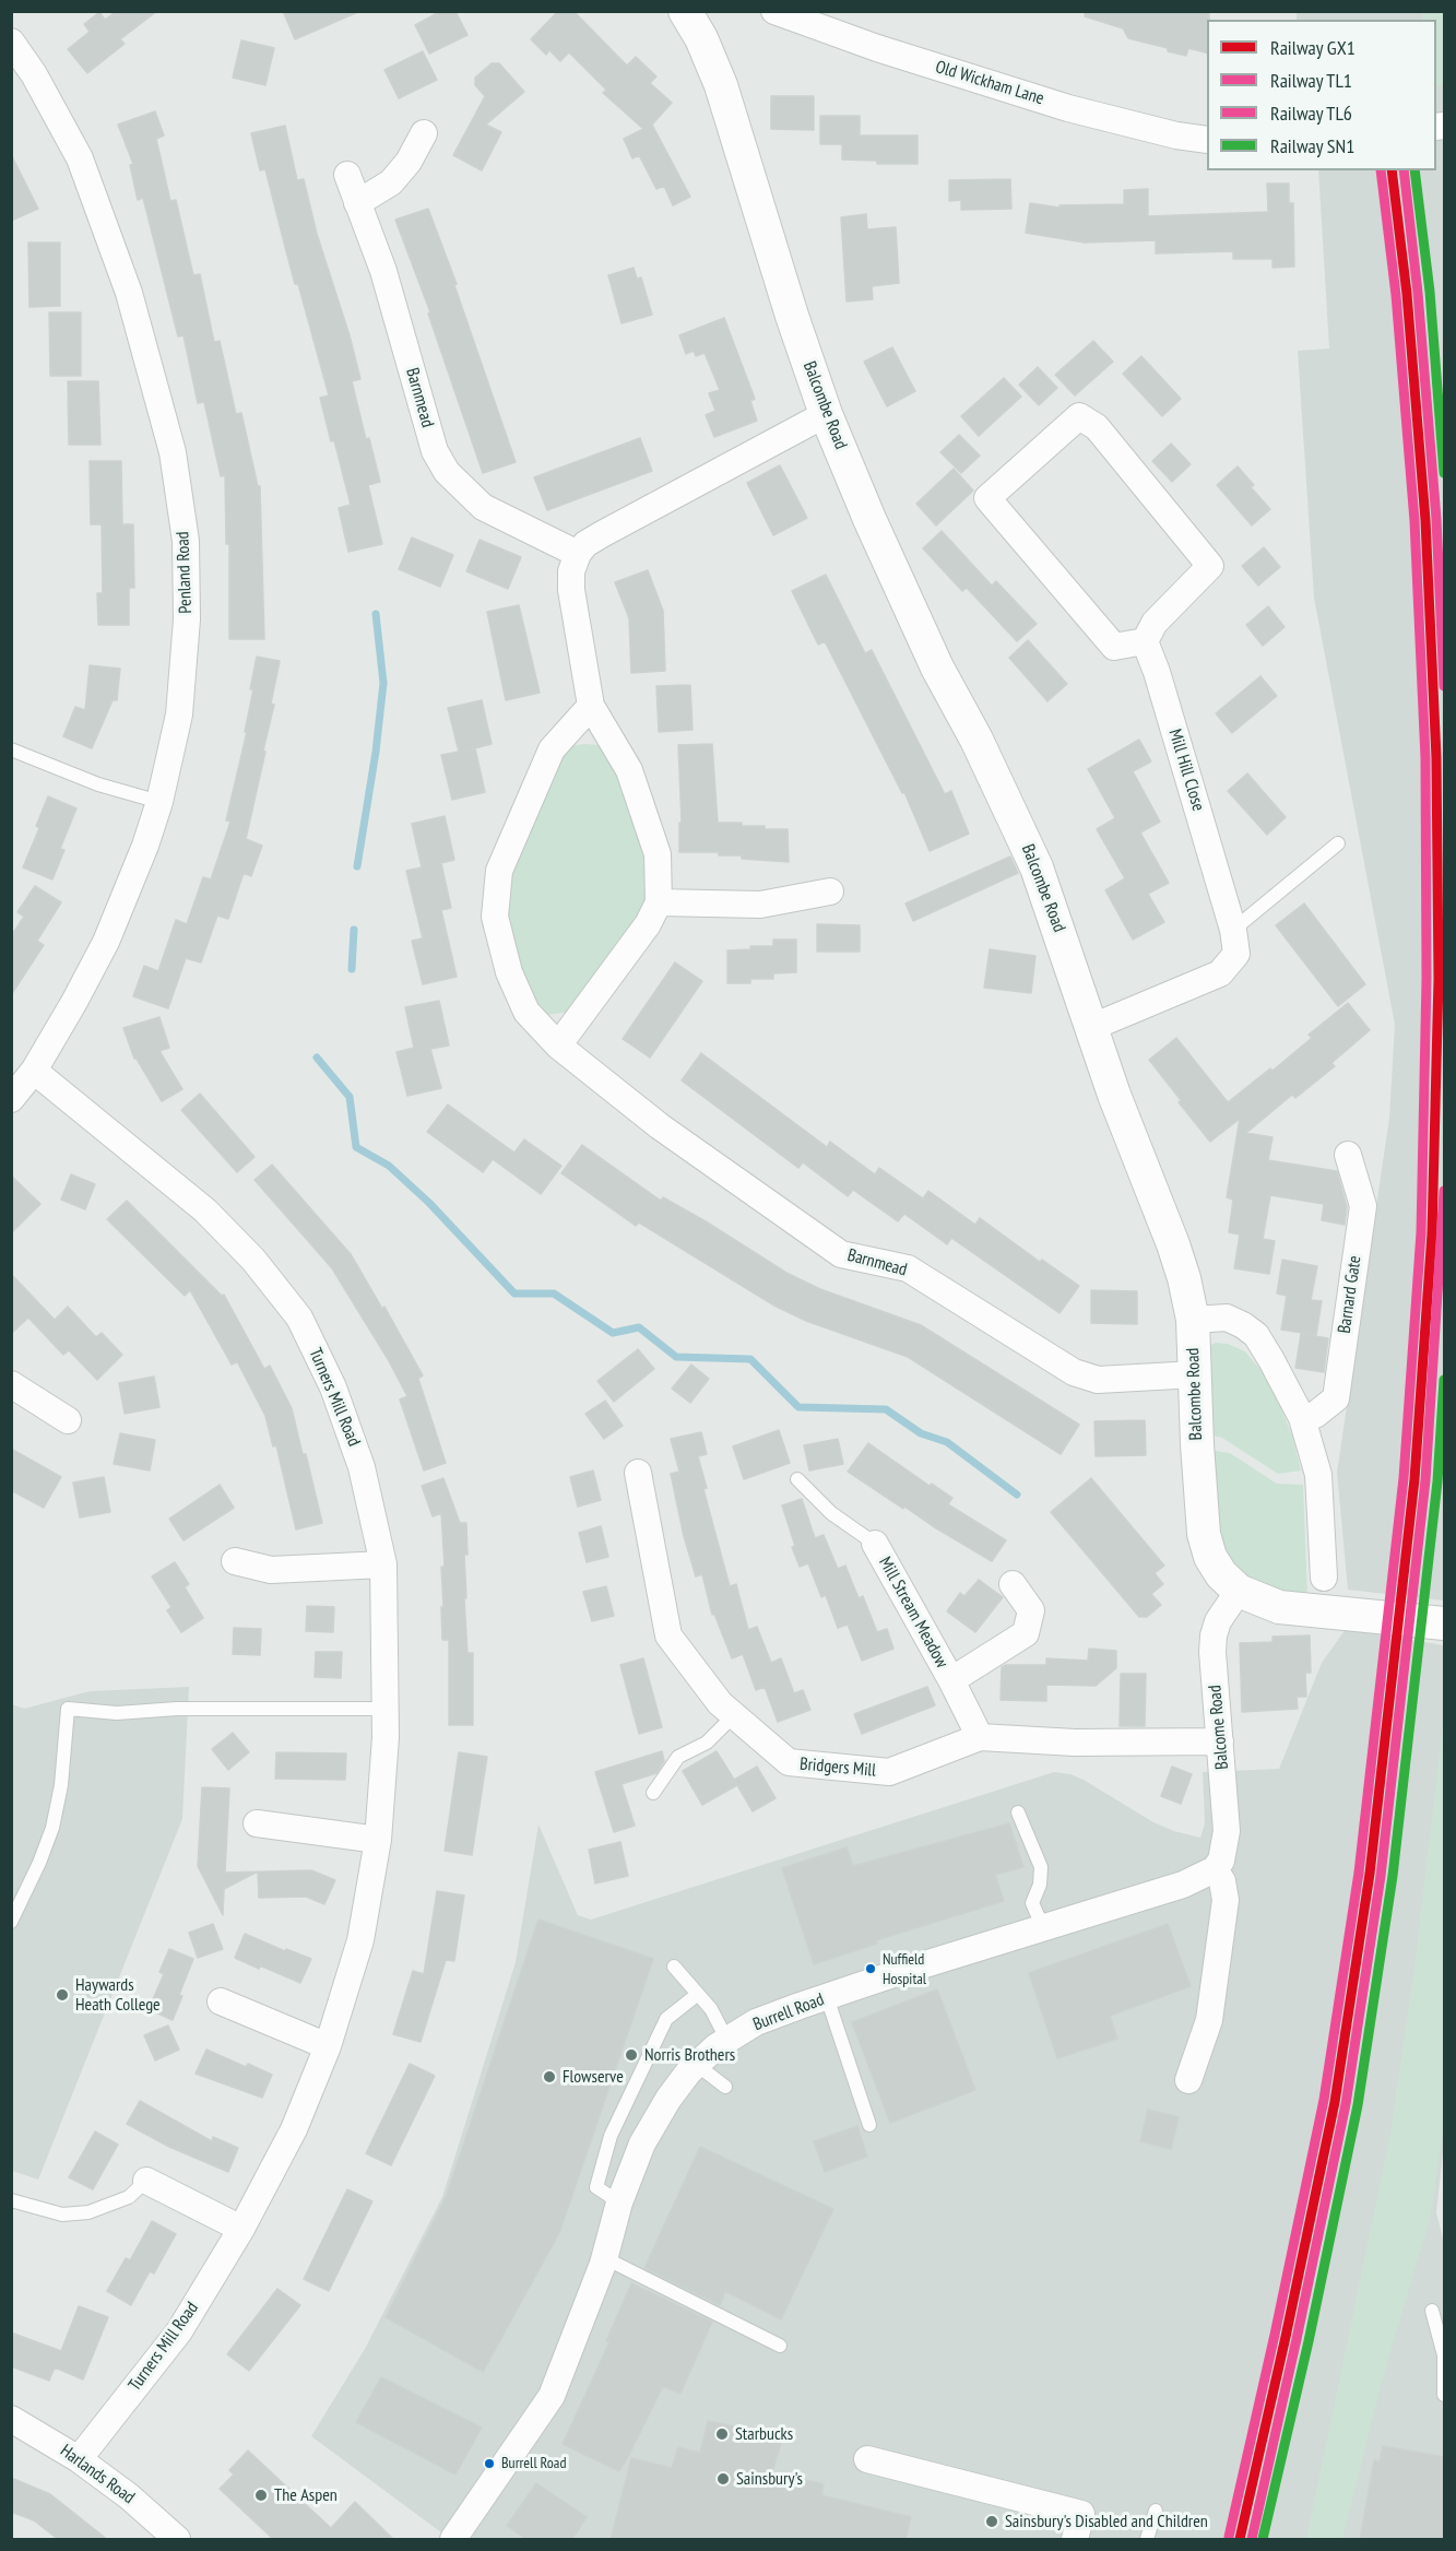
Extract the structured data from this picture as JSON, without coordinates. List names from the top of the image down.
{
  "streets": {
    "street": [
      "Old Wickham Lane",
      "Barnmead",
      "Balcombe Road",
      "Penland Road",
      "Mill Hill Close",
      "Barnard Gate",
      "Turners Mill Road",
      "Mill Stream Meadow",
      "Balcome Road",
      "Bridgers Mill",
      "Burrell Road",
      "Harlands Road"
    ]
  },
  "crossings": [
    ["Barnmead", "Balcombe Road"],
    ["Balcombe Road", "Mill Hill Close"],
    ["Balcombe Road", "Balcome Road"],
    ["Penland Road", "Turners Mill Road"],
    ["Turners Mill Road", "Harlands Road"],
    ["Mill Stream Meadow", "Bridgers Mill"],
    ["Balcome Road", "Bridgers Mill"],
    ["Balcome Road", "Burrell Road"]
  ],
  "places": [
    "Nuffield Hospital",
    "Haywards Heath College",
    "Norris Brothers",
    "Flowserve",
    "Starbucks",
    "Burrell Road",
    "Sainsbury's",
    "The Aspen",
    "Sainsbury's Disabled and Children"
  ],
  "lines": [
    "rail line GX1",
    "rail line TL1",
    "rail line TL6",
    "rail line SN1"
  ],
  "legend": [
    "Railway GX1",
    "Railway TL1",
    "Railway TL6",
    "Railway SN1"
  ]
}
